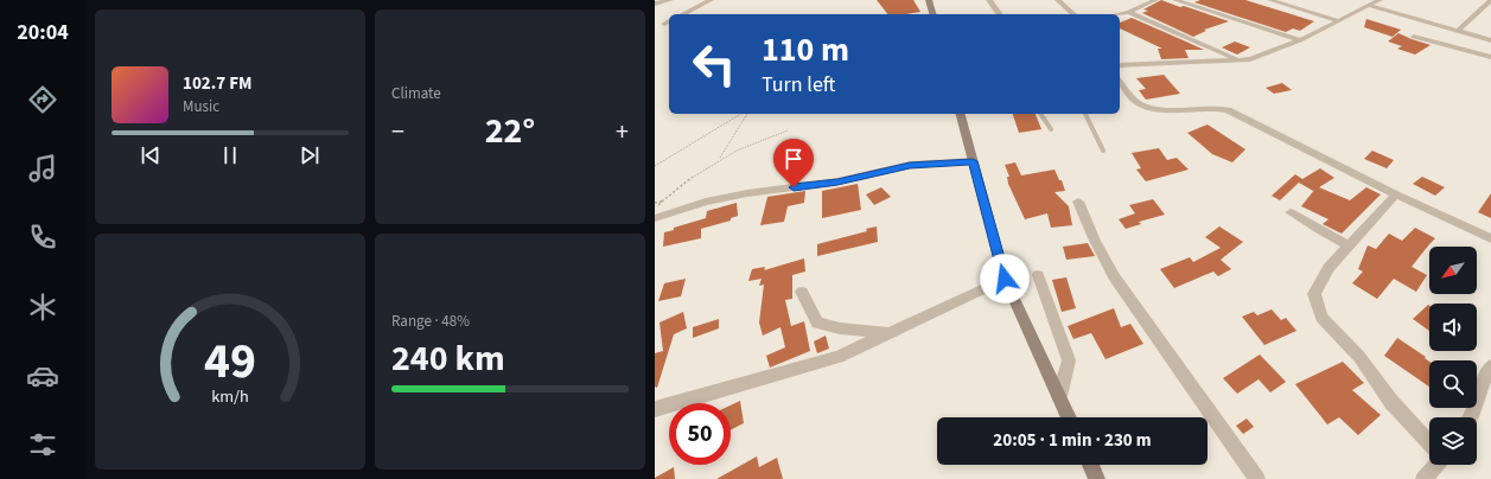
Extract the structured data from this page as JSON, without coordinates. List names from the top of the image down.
{
  "north": "bottom left",
  "page": {
    "tabs": "20:04",
    "tile": [
      "Climate",
      ["Range · 48%", "240 km"]
    ],
    "turn": ["110 m", "Turn left"],
    "song": ["102.7 FM", "Music"],
    "heat": ["−", "22°", "+"],
    "limit": "50",
    "trip": "20:05 · 1 min · 230 m",
    "gauge": ["49", "km/h"]
  }
}
